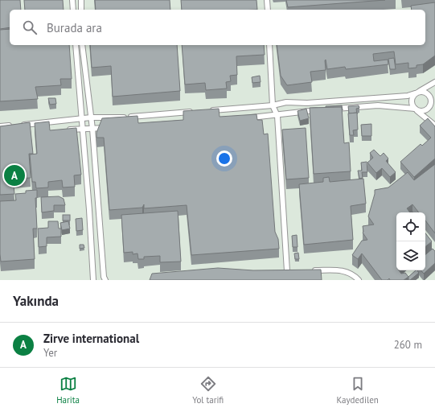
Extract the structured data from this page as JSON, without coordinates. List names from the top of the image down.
{
  "page": {
    "search": "Burada ara",
    "pins": "A",
    "heading": "Yakında",
    "list": [
      {
        "mark": "A",
        "name": "Zirve international",
        "note": "Yer",
        "value": "260 m"
      }
    ],
    "nav": ["Harita", "Yol tarifi", "Kaydedilen"]
  }
}
